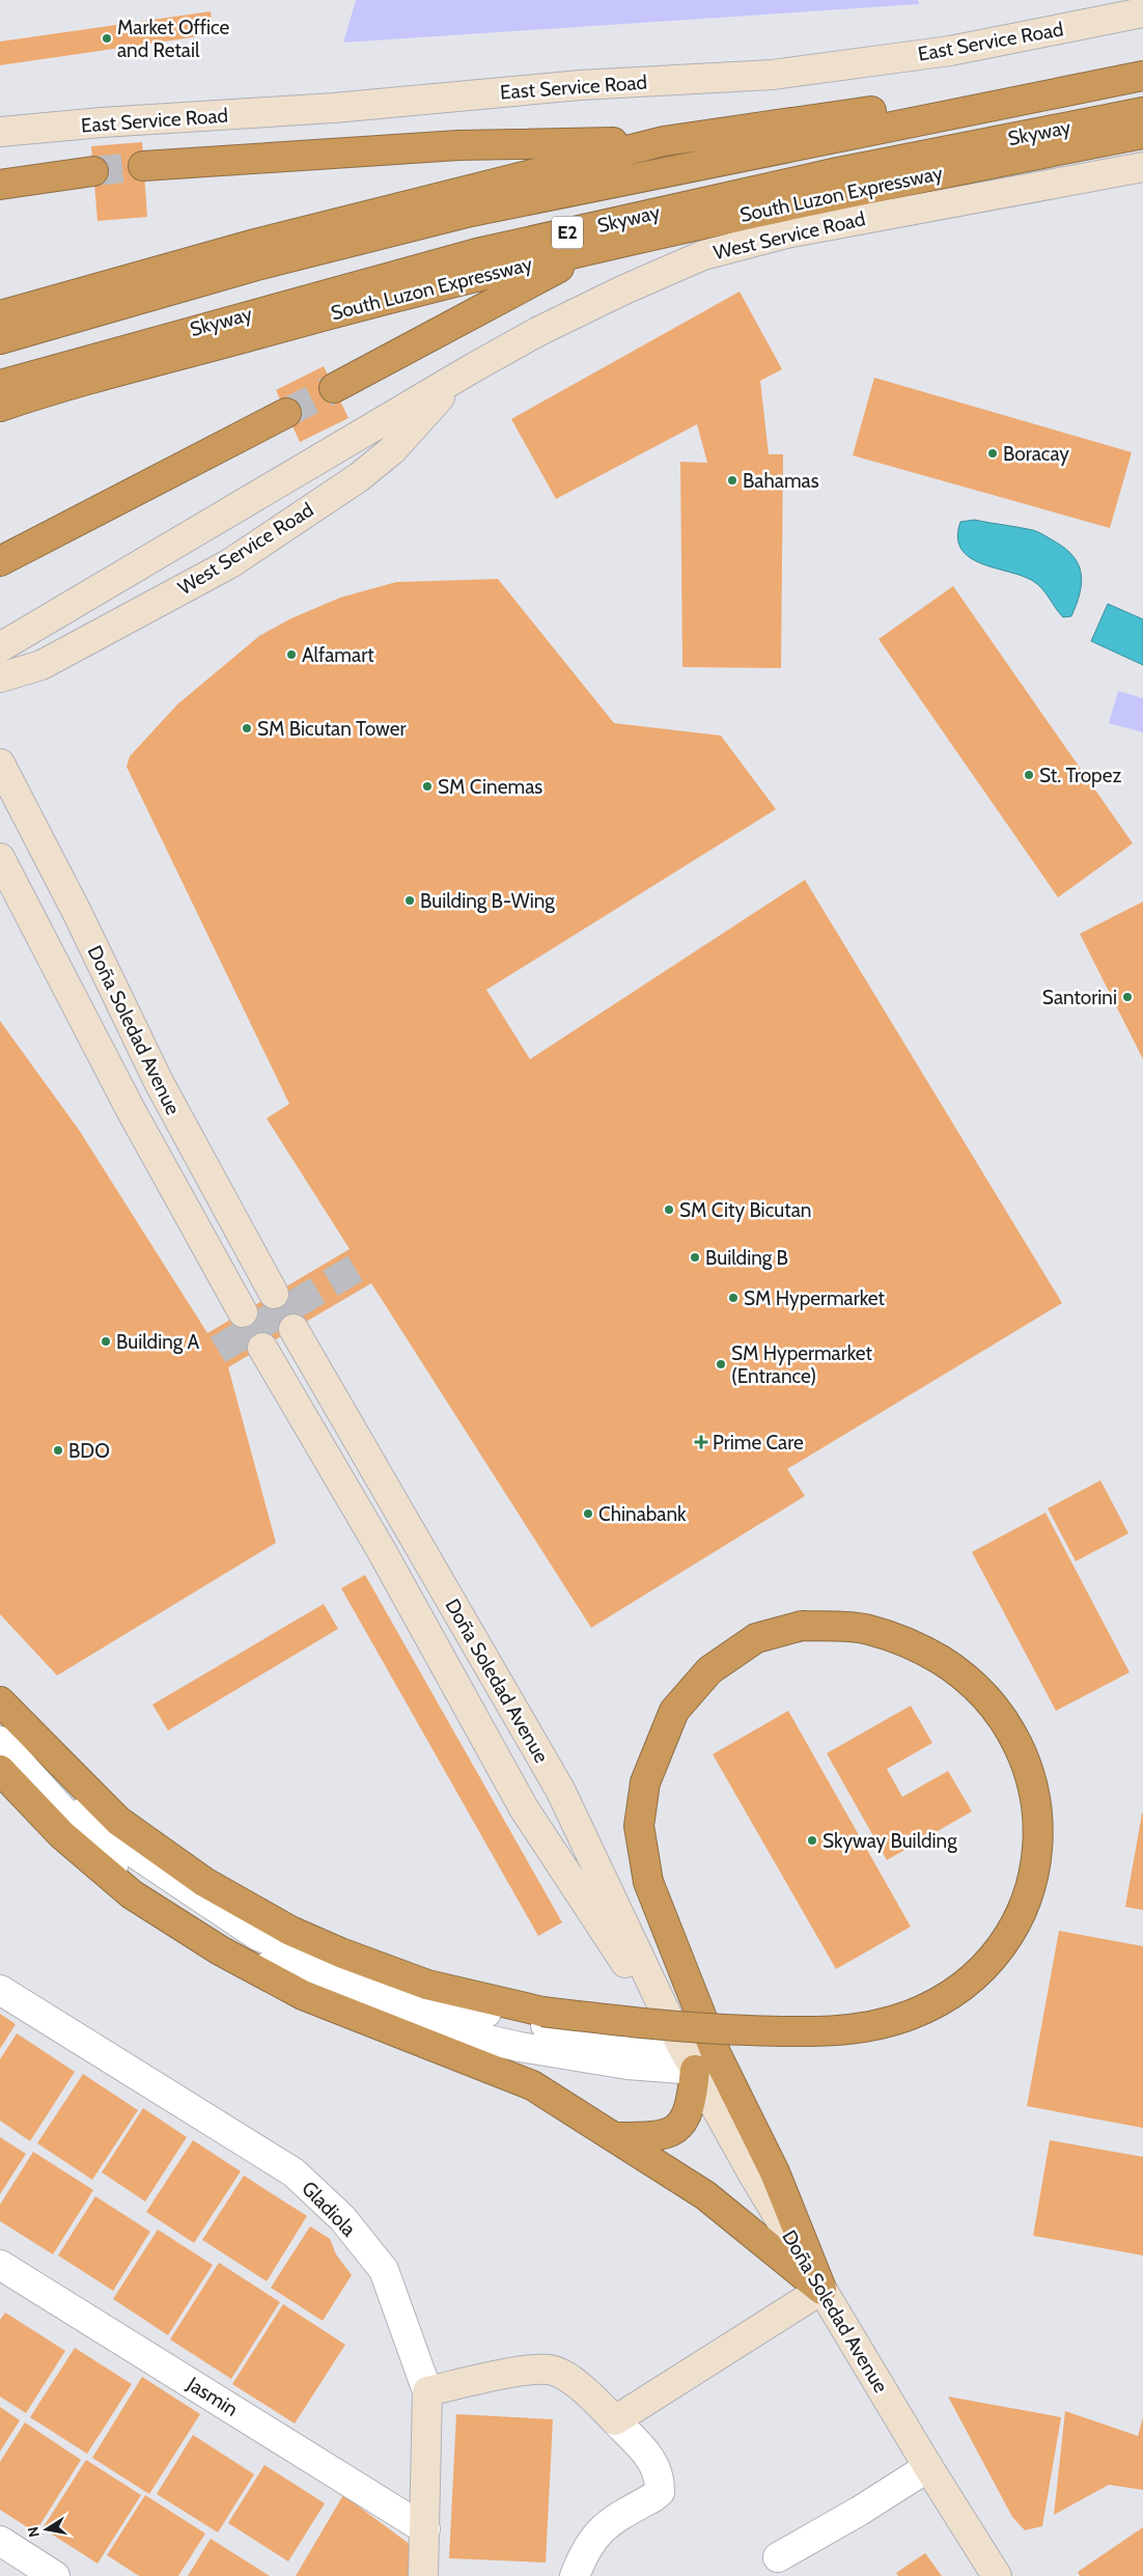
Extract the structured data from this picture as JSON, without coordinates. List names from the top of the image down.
{
  "streets": {
    "highway": ["Skyway", "South Luzon Expressway", "E2"],
    "main road": [
      "East Service Road",
      "West Service Road",
      "Doña Soledad Avenue",
      "Gladiola"
    ],
    "street": ["Jasmin"]
  },
  "crossings": [
    ["Gladiola", "Jasmin"]
  ],
  "places": {
    "other": [
      "Market Office and Retail",
      "Boracay",
      "Bahamas",
      "Alfamart",
      "SM Bicutan Tower",
      "St. Tropez",
      "SM Cinemas",
      "Building B-Wing",
      "Santorini",
      "SM City Bicutan",
      "Building B",
      "SM Hypermarket",
      "Building A",
      "SM Hypermarket (Entrance)",
      "BDO",
      "Chinabank",
      "Skyway Building"
    ],
    "health": ["Prime Care"]
  },
  "north": "left"
}
